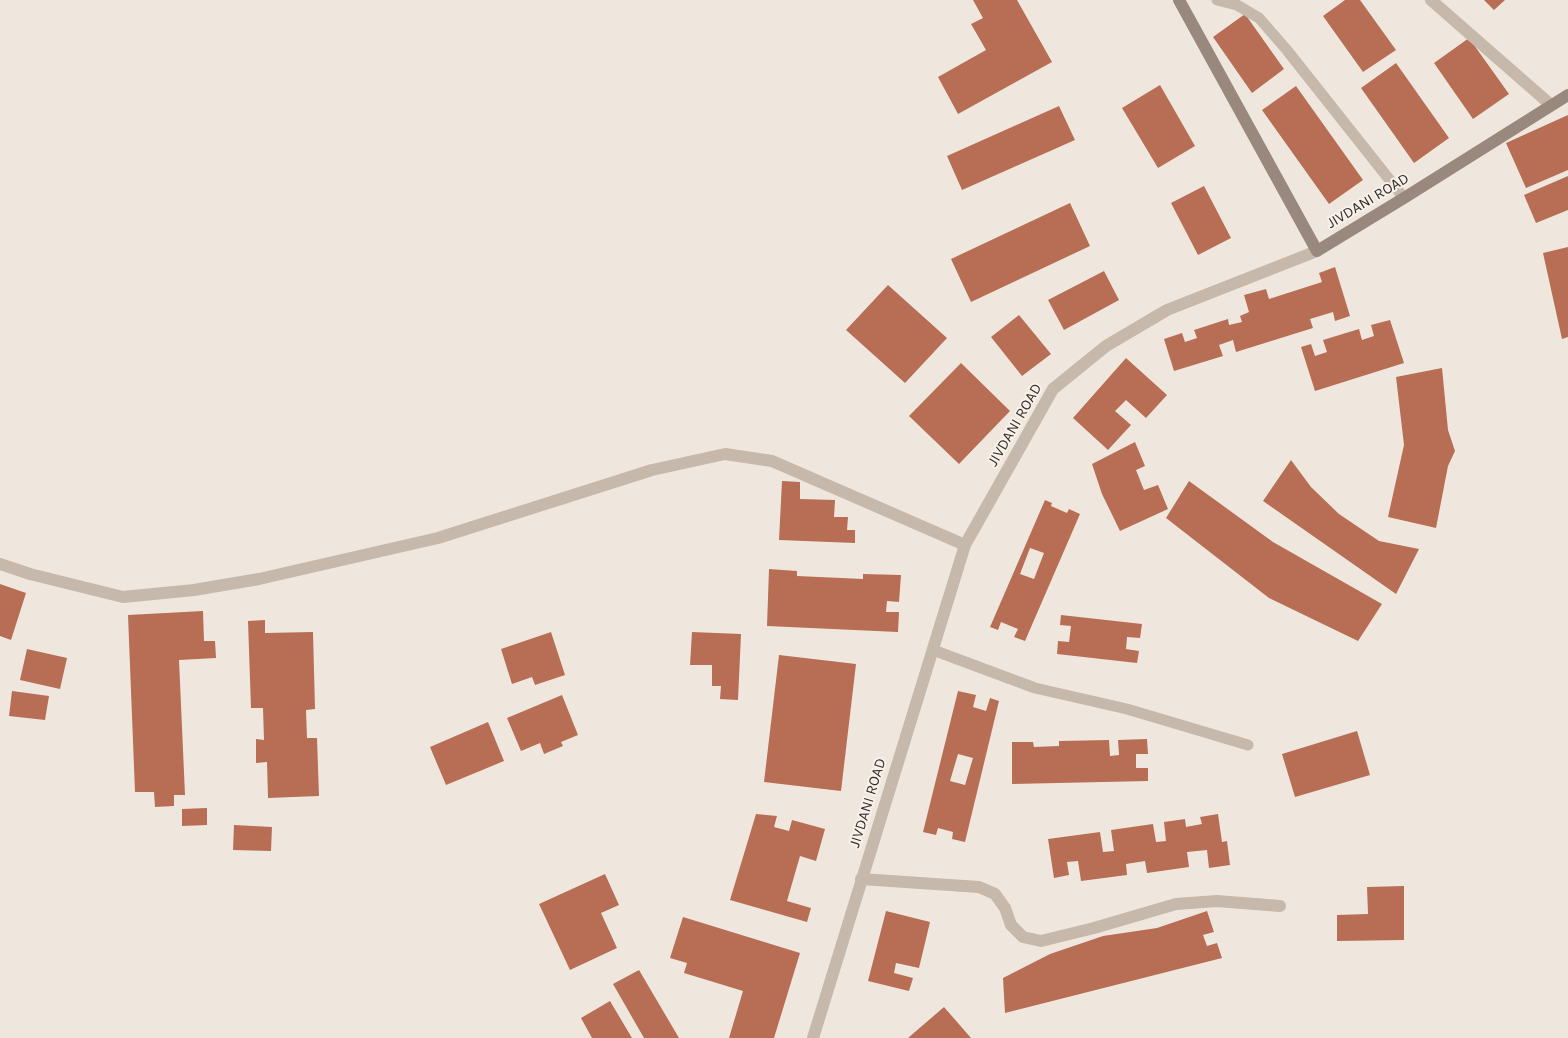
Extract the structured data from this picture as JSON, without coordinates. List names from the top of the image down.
{
  "streets": {
    "main road": ["JIVDANI ROAD"]
  }
}
